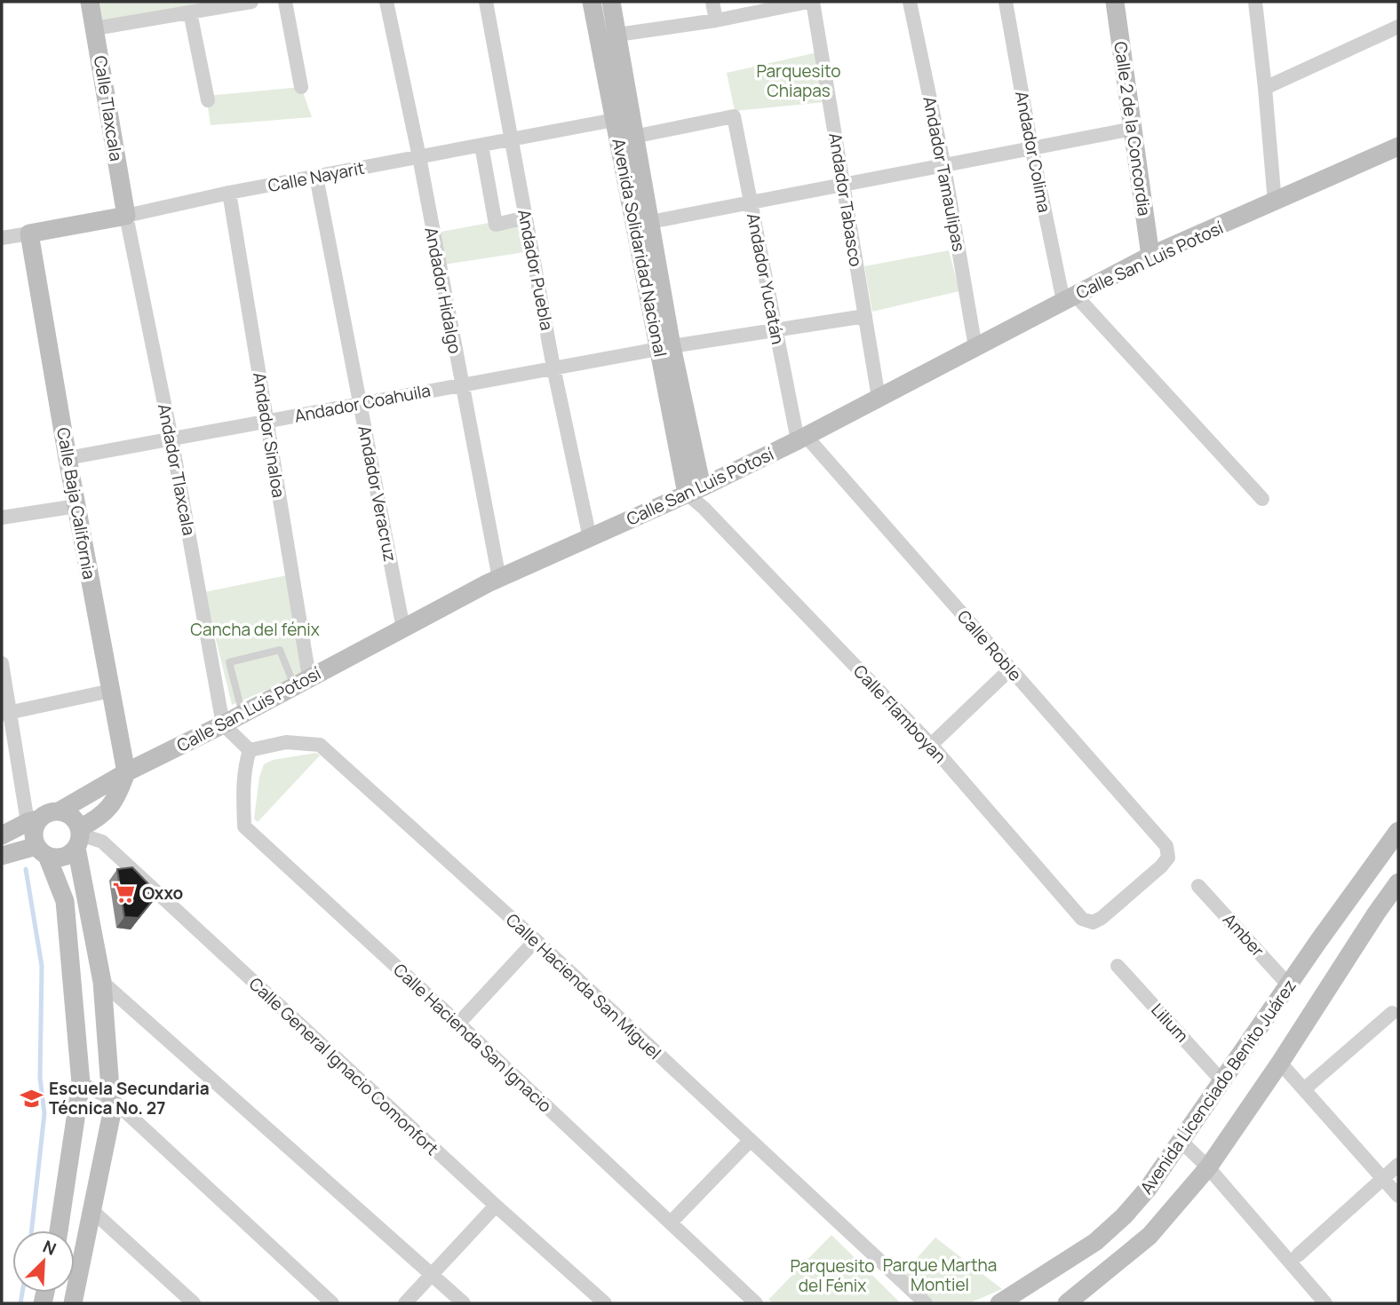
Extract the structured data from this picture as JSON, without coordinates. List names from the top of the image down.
{
  "streets": {
    "main road": [
      "Calle Tlaxcala",
      "Calle 2 de la Concordia",
      "Calle Nayarit",
      "Avenida Solidaridad Nacional",
      "Calle San Luis Potosí",
      "Calle Baja California",
      "Avenida Licenciado Benito Juárez"
    ],
    "street": [
      "Andador Colima",
      "Andador Tamaulipas",
      "Andador Tabasco",
      "Andador Puebla",
      "Andador Yucatán",
      "Andador Hidalgo",
      "Andador Coahuila",
      "Andador Sinaloa",
      "Andador Tlaxcala",
      "Andador Veracruz",
      "Calle Roble",
      "Calle Flamboyan",
      "Amber",
      "Calle Hacienda San Miguel",
      "Lilium",
      "Calle Hacienda San Ignacio",
      "Calle General Ignacio Comonfort"
    ]
  },
  "crossings": [
    ["Calle Tlaxcala", "Calle Nayarit"],
    ["Calle Tlaxcala", "Andador Tlaxcala"],
    ["Calle 2 de la Concordia", "Calle San Luis Potosí"],
    ["Andador Colima", "Calle San Luis Potosí"],
    ["Andador Tamaulipas", "Calle San Luis Potosí"],
    ["Calle Nayarit", "Avenida Solidaridad Nacional"],
    ["Calle Nayarit", "Andador Puebla"],
    ["Calle Nayarit", "Andador Hidalgo"],
    ["Calle Nayarit", "Andador Sinaloa"],
    ["Calle Nayarit", "Andador Tlaxcala"],
    ["Calle Nayarit", "Andador Veracruz"],
    ["Calle Nayarit", "Calle Baja California"],
    ["Andador Tabasco", "Calle San Luis Potosí"],
    ["Andador Tabasco", "Andador Coahuila"],
    ["Avenida Solidaridad Nacional", "Calle San Luis Potosí"],
    ["Avenida Solidaridad Nacional", "Andador Yucatán"],
    ["Avenida Solidaridad Nacional", "Andador Coahuila"],
    ["Avenida Solidaridad Nacional", "Calle Flamboyan"],
    ["Calle San Luis Potosí", "Andador Puebla"],
    ["Calle San Luis Potosí", "Andador Yucatán"],
    ["Calle San Luis Potosí", "Andador Hidalgo"],
    ["Calle San Luis Potosí", "Andador Sinaloa"],
    ["Calle San Luis Potosí", "Andador Tlaxcala"],
    ["Calle San Luis Potosí", "Andador Veracruz"],
    ["Calle San Luis Potosí", "Calle Baja California"],
    ["Calle San Luis Potosí", "Calle Roble"],
    ["Calle San Luis Potosí", "Calle Flamboyan"],
    ["Calle San Luis Potosí", "Calle General Ignacio Comonfort"],
    ["Andador Puebla", "Andador Coahuila"],
    ["Andador Yucatán", "Andador Coahuila"],
    ["Andador Yucatán", "Calle Roble"],
    ["Andador Hidalgo", "Andador Coahuila"],
    ["Andador Coahuila", "Andador Sinaloa"],
    ["Andador Coahuila", "Andador Tlaxcala"],
    ["Andador Coahuila", "Andador Veracruz"],
    ["Andador Coahuila", "Calle Baja California"],
    ["Calle Roble", "Calle Flamboyan"],
    ["Amber", "Avenida Licenciado Benito Juárez"],
    ["Calle Hacienda San Miguel", "Calle Hacienda San Ignacio"],
    ["Lilium", "Avenida Licenciado Benito Juárez"]
  ],
  "parks": [
    "Parquesito Chiapas",
    "Cancha del fénix",
    "Parque Martha Montiel",
    "Parquesito del Fénix"
  ],
  "places": {
    "supermarket": ["Oxxo"],
    "school or university": ["Escuela Secundaria Técnica No. 27"]
  },
  "north": "top right"
}
